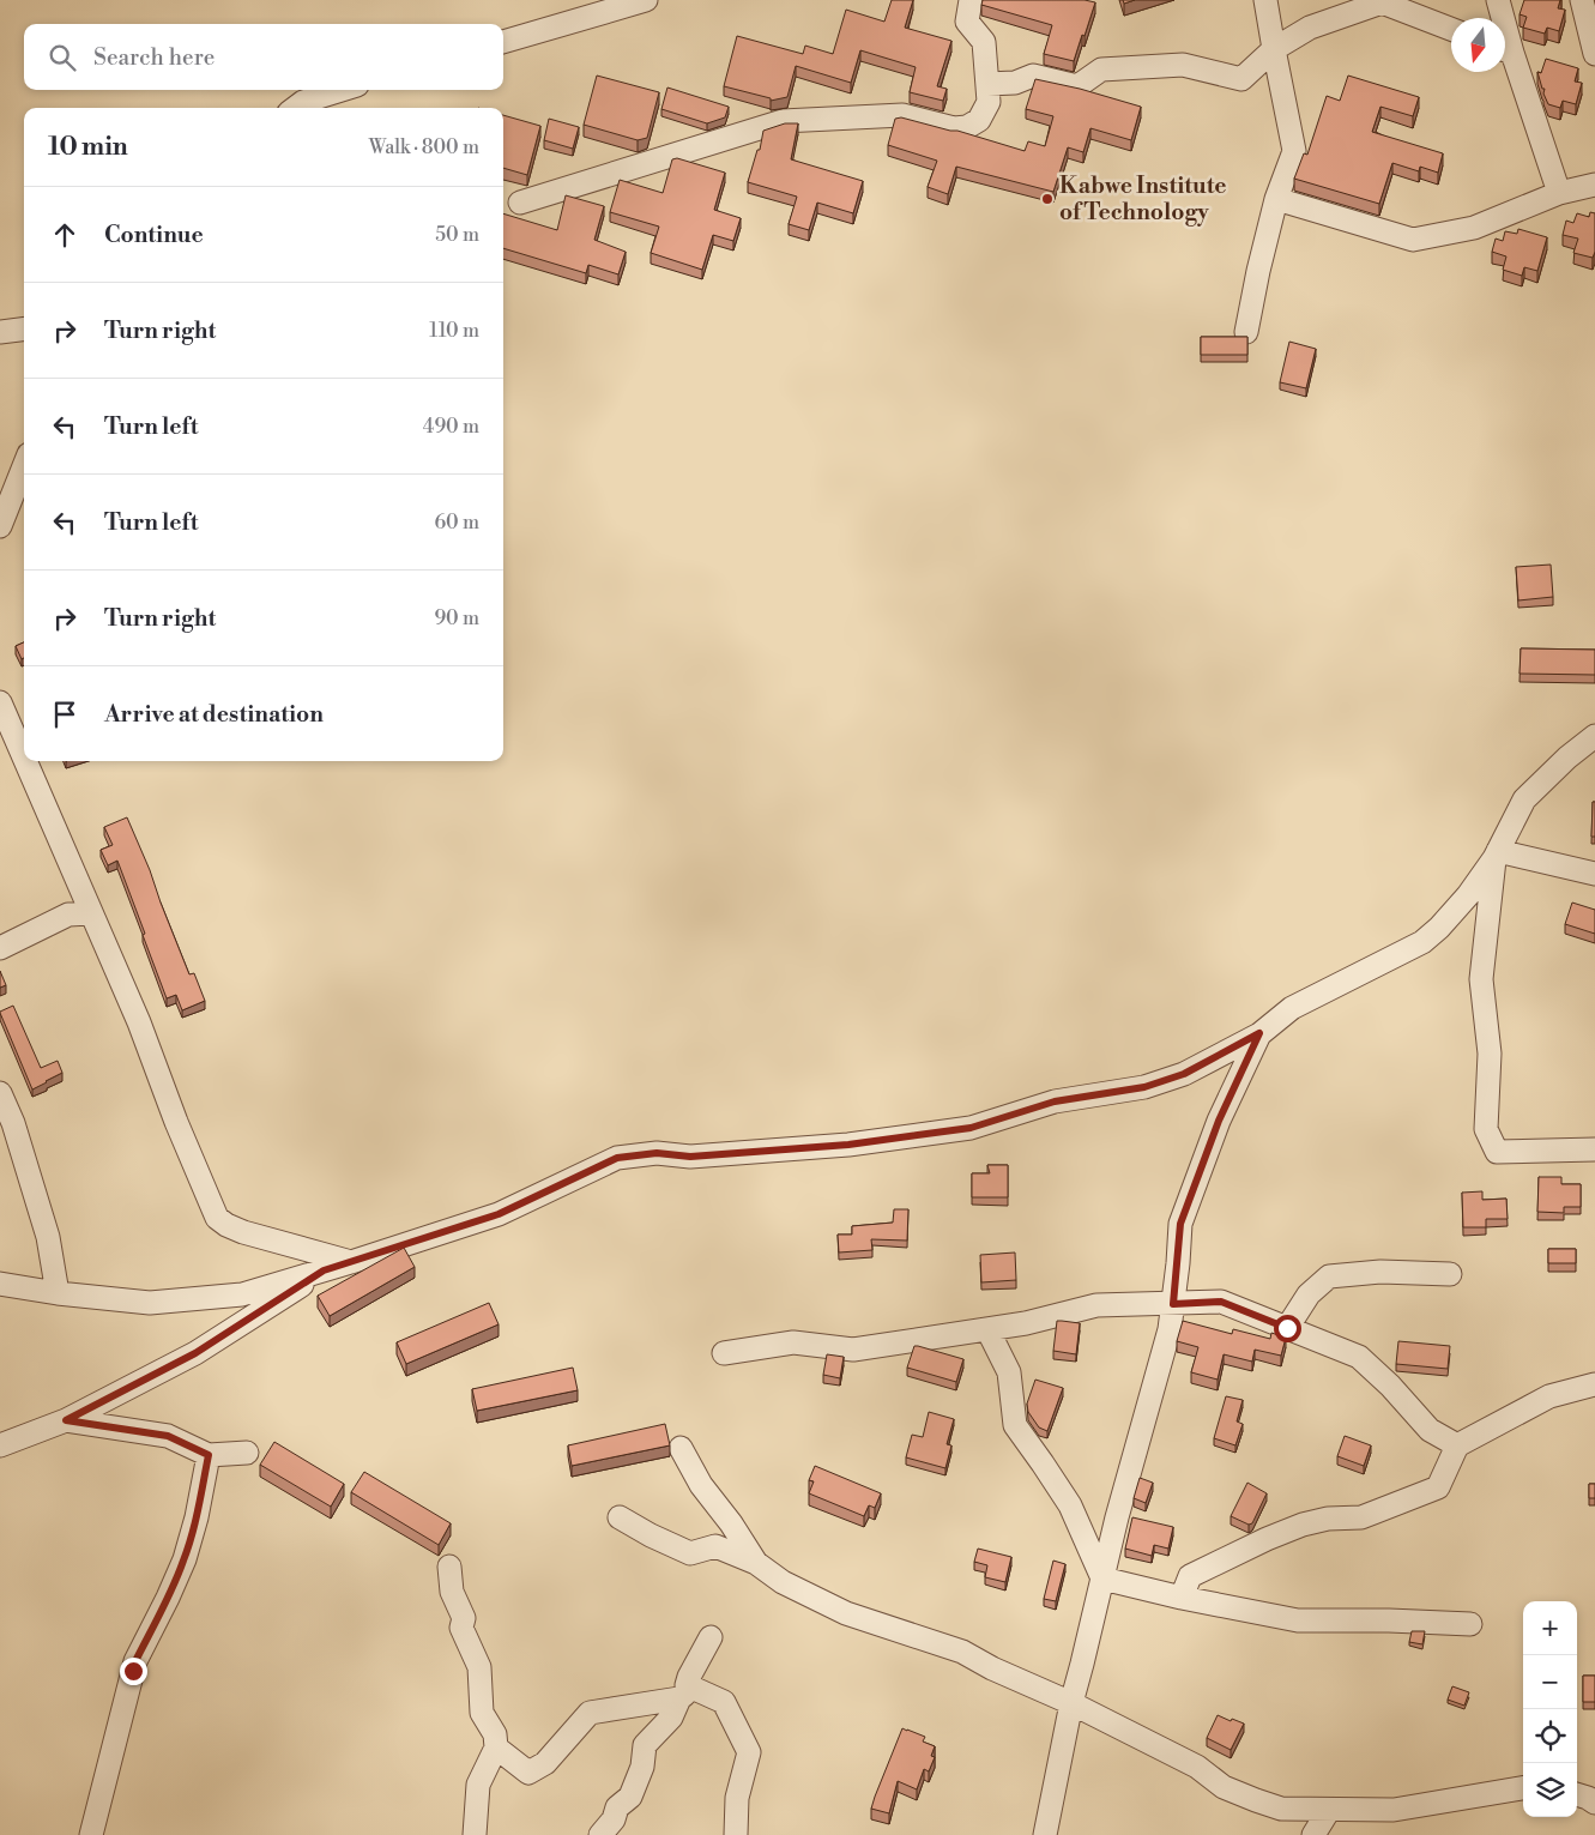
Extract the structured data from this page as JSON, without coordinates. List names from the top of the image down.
{
  "places": ["Kabwe Institute of Technology"],
  "north": "bottom",
  "page": {
    "search": "Search here",
    "heading": ["10 min", "Walk · 800 m"],
    "list": [
      ["Continue", "50 m"],
      ["Turn right", "110 m"],
      ["Turn left", "490 m"],
      ["Turn left", "60 m"],
      ["Turn right", "90 m"],
      "Arrive at destination"
    ],
    "map_buttons": ["+", "−"]
  }
}
